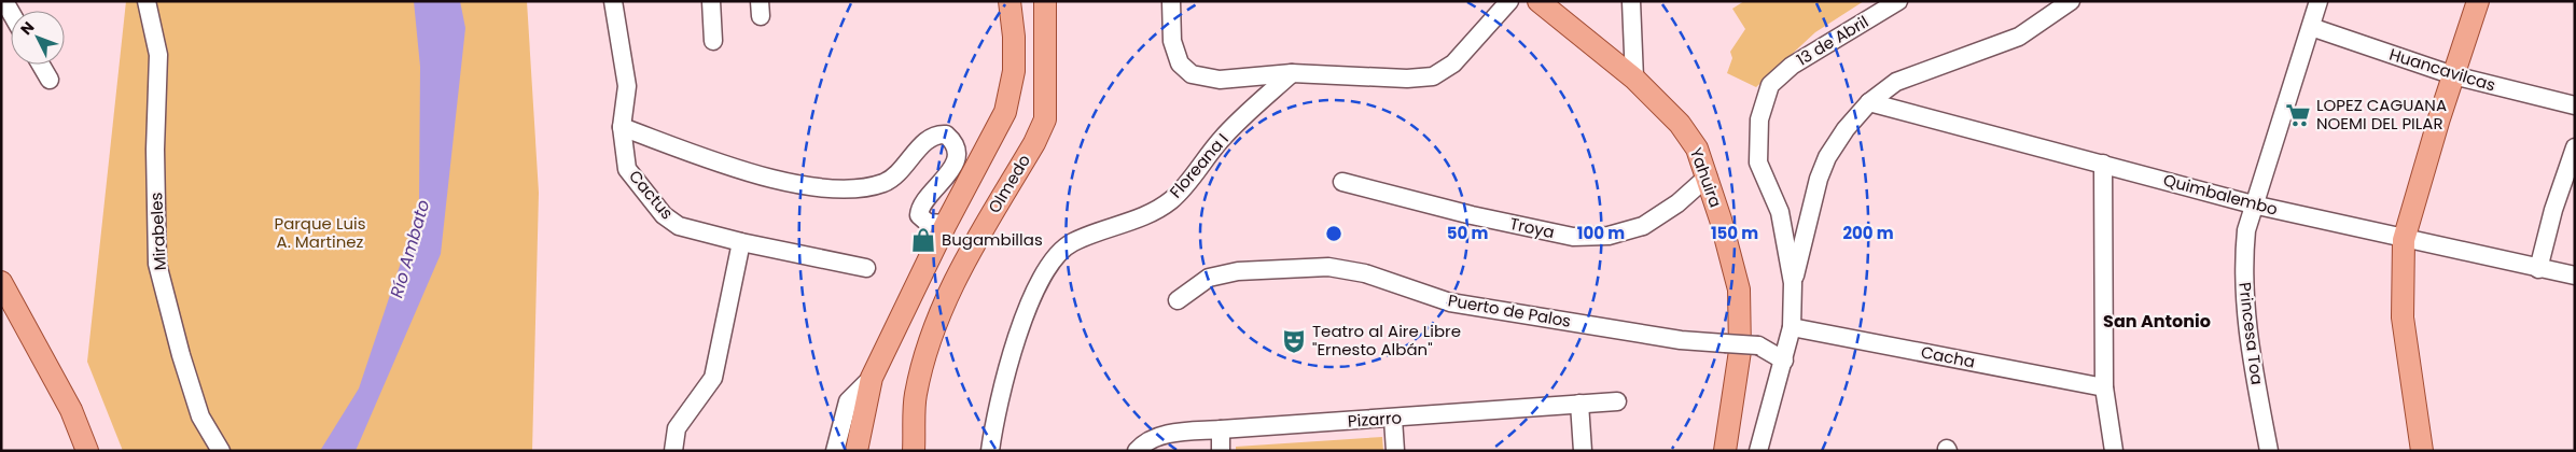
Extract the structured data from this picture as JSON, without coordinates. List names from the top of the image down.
{
  "streets": {
    "main road": ["Yahuira", "Olmedo"],
    "street": [
      "13 de Abril",
      "Huancavilcas",
      "Floreana I",
      "Cactus",
      "Quimbalembo",
      "Troya",
      "Mirabeles",
      "Puerto de Palos",
      "Princesa Toa",
      "Cacha",
      "Pizarro"
    ]
  },
  "crossings": [
    ["Huancavilcas", "Princesa Toa"],
    ["Yahuira", "Troya"],
    ["Quimbalembo", "Princesa Toa"]
  ],
  "districts": ["San Antonio"],
  "water": ["Río Ambato"],
  "parks": ["Parque Luis A. Martinez"],
  "places": {
    "supermarket": ["LOPEZ CAGUANA NOEMI DEL PILAR"],
    "shop": ["Bugambillas"],
    "theatre": ["Teatro al Aire Libre \"Ernesto Albán\""]
  },
  "north": "top left",
  "rings": [
    "50 m",
    "100 m",
    "150 m",
    "200 m"
  ]
}
